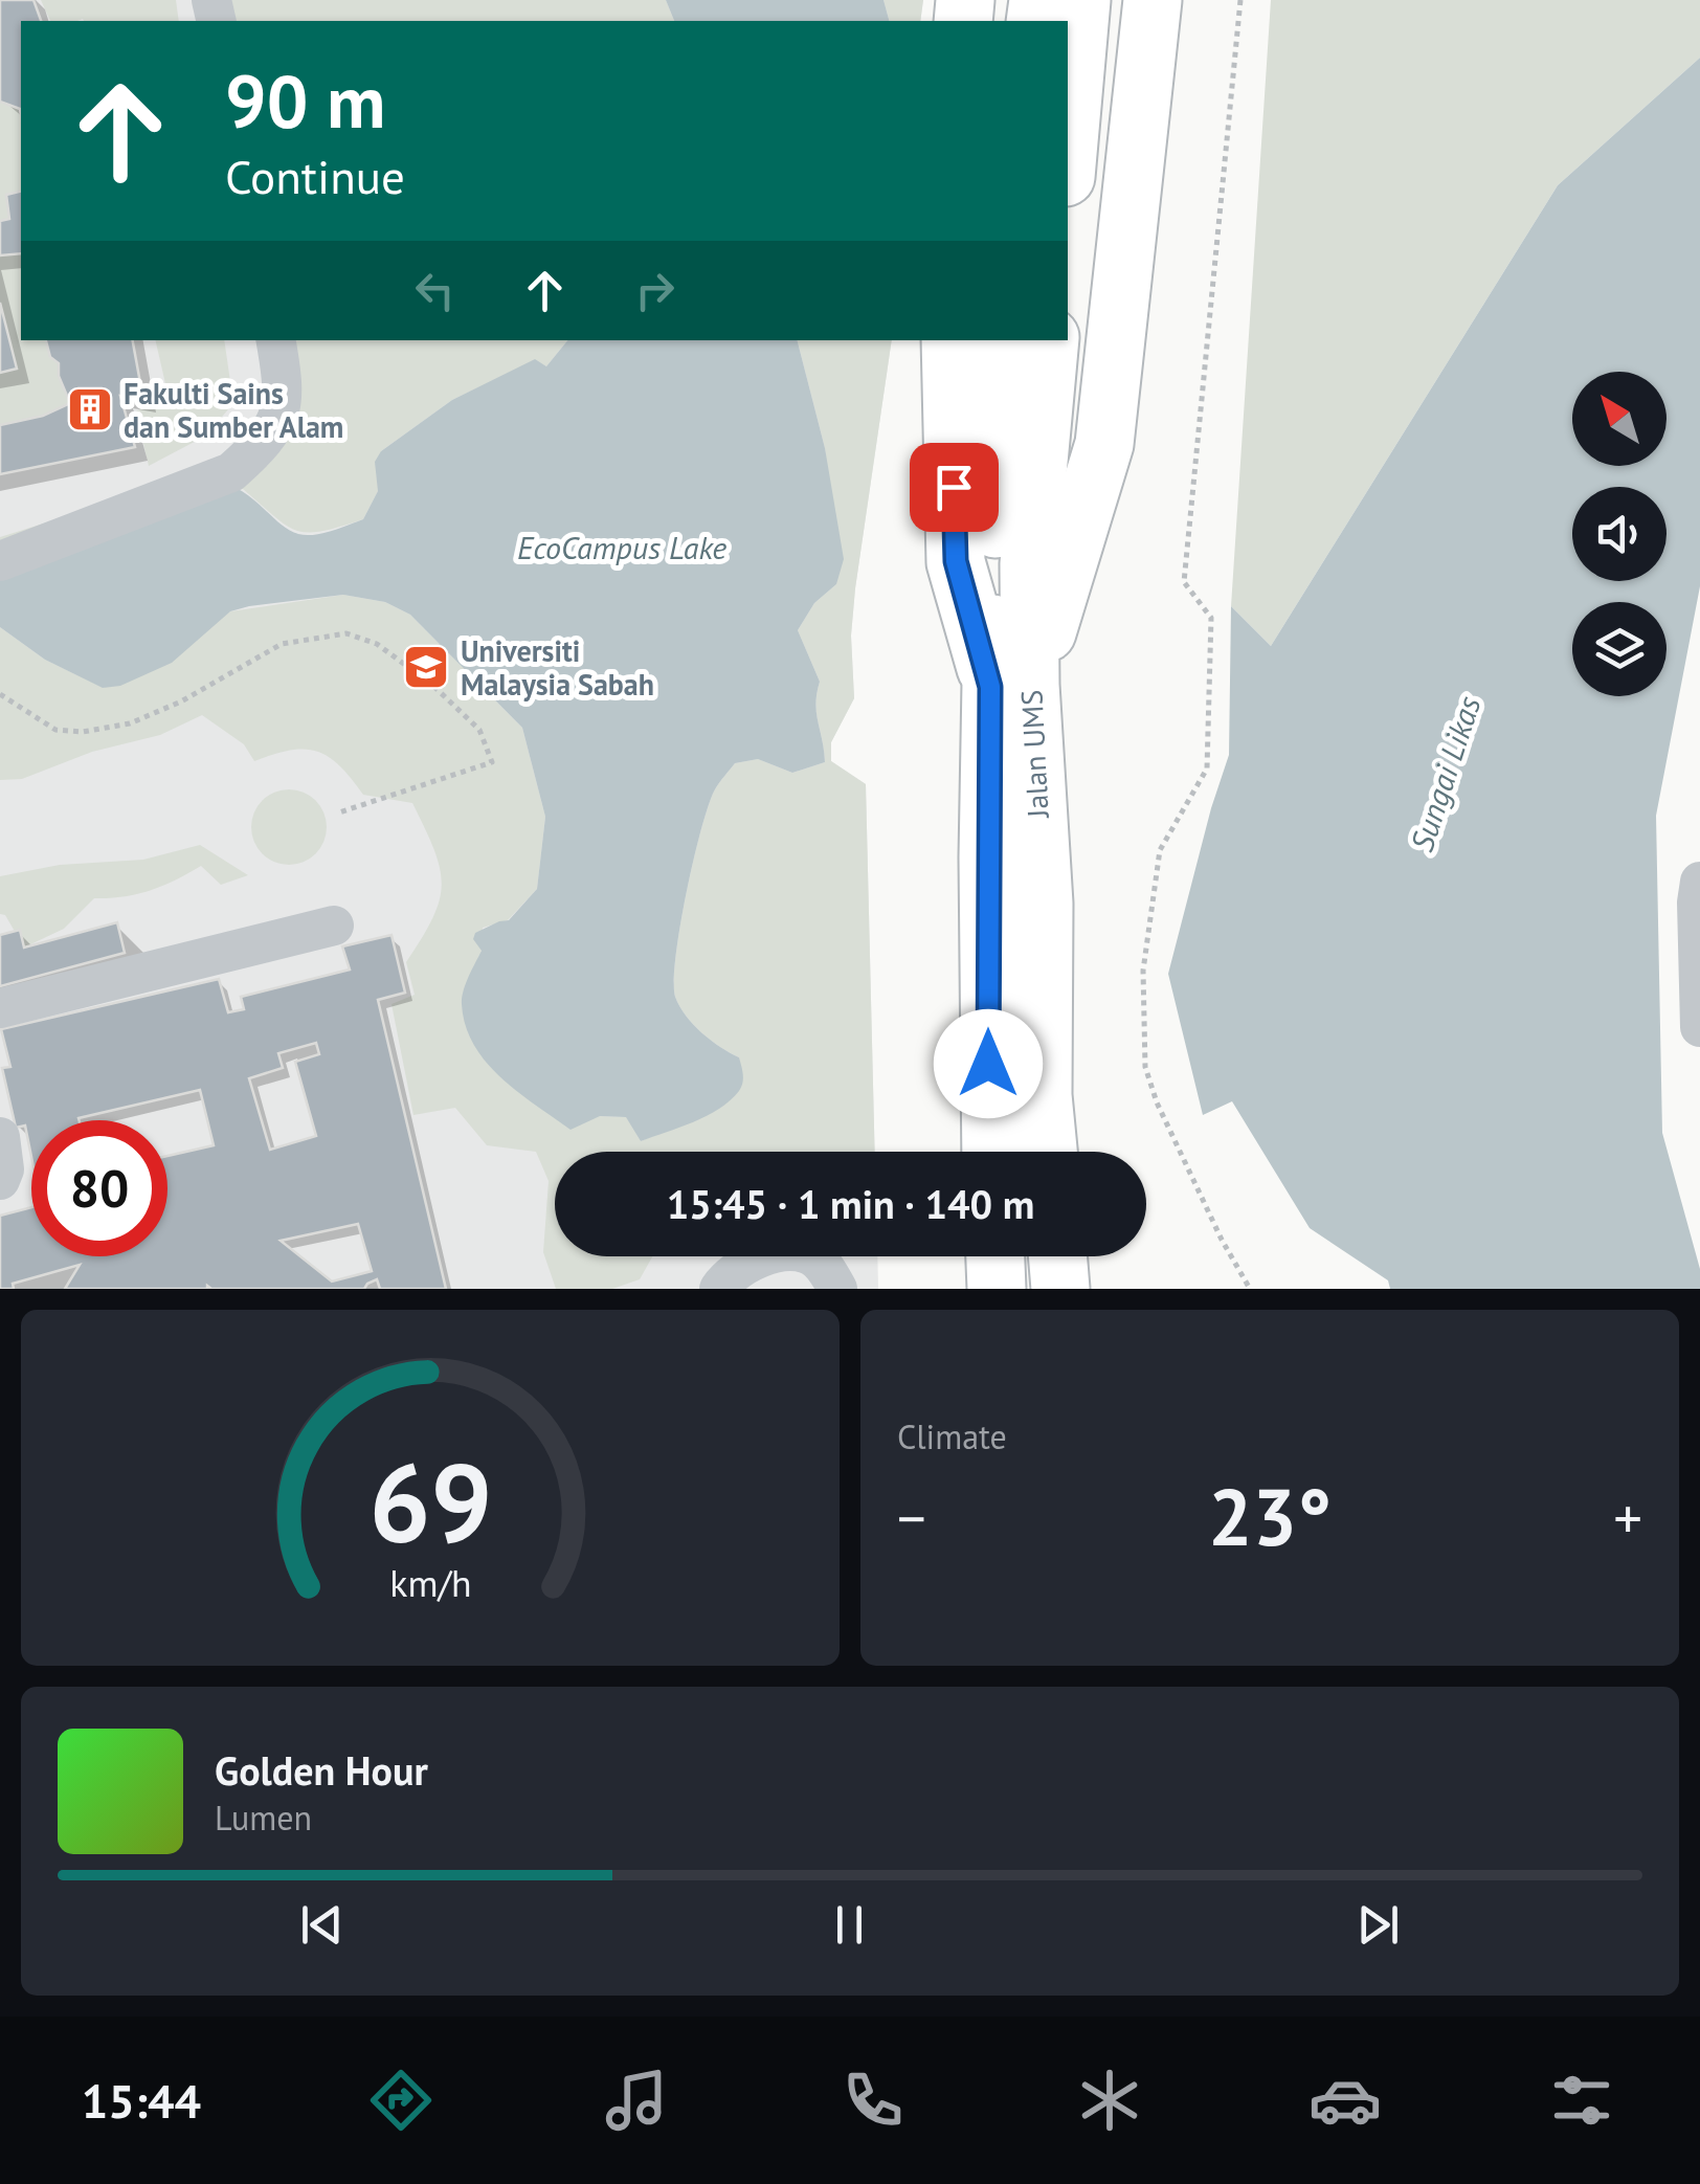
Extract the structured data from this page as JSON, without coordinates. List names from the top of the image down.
{
  "streets": {
    "highway": ["Jalan UMS"]
  },
  "water": ["EcoCampus Lake", "Sungai Likas"],
  "places": {
    "building": ["Fakulti Sains dan Sumber Alam"],
    "school or university": ["Universiti Malaysia Sabah"]
  },
  "north": "top left",
  "page": {
    "turn": ["90 m", "Continue"],
    "limit": "80",
    "trip": "15:45 · 1 min · 140 m",
    "tile": "Climate",
    "heat": ["−", "23°", "+"],
    "song": ["Golden Hour", "Lumen"],
    "tabs": "15:44",
    "gauge": ["69", "km/h"]
  }
}
